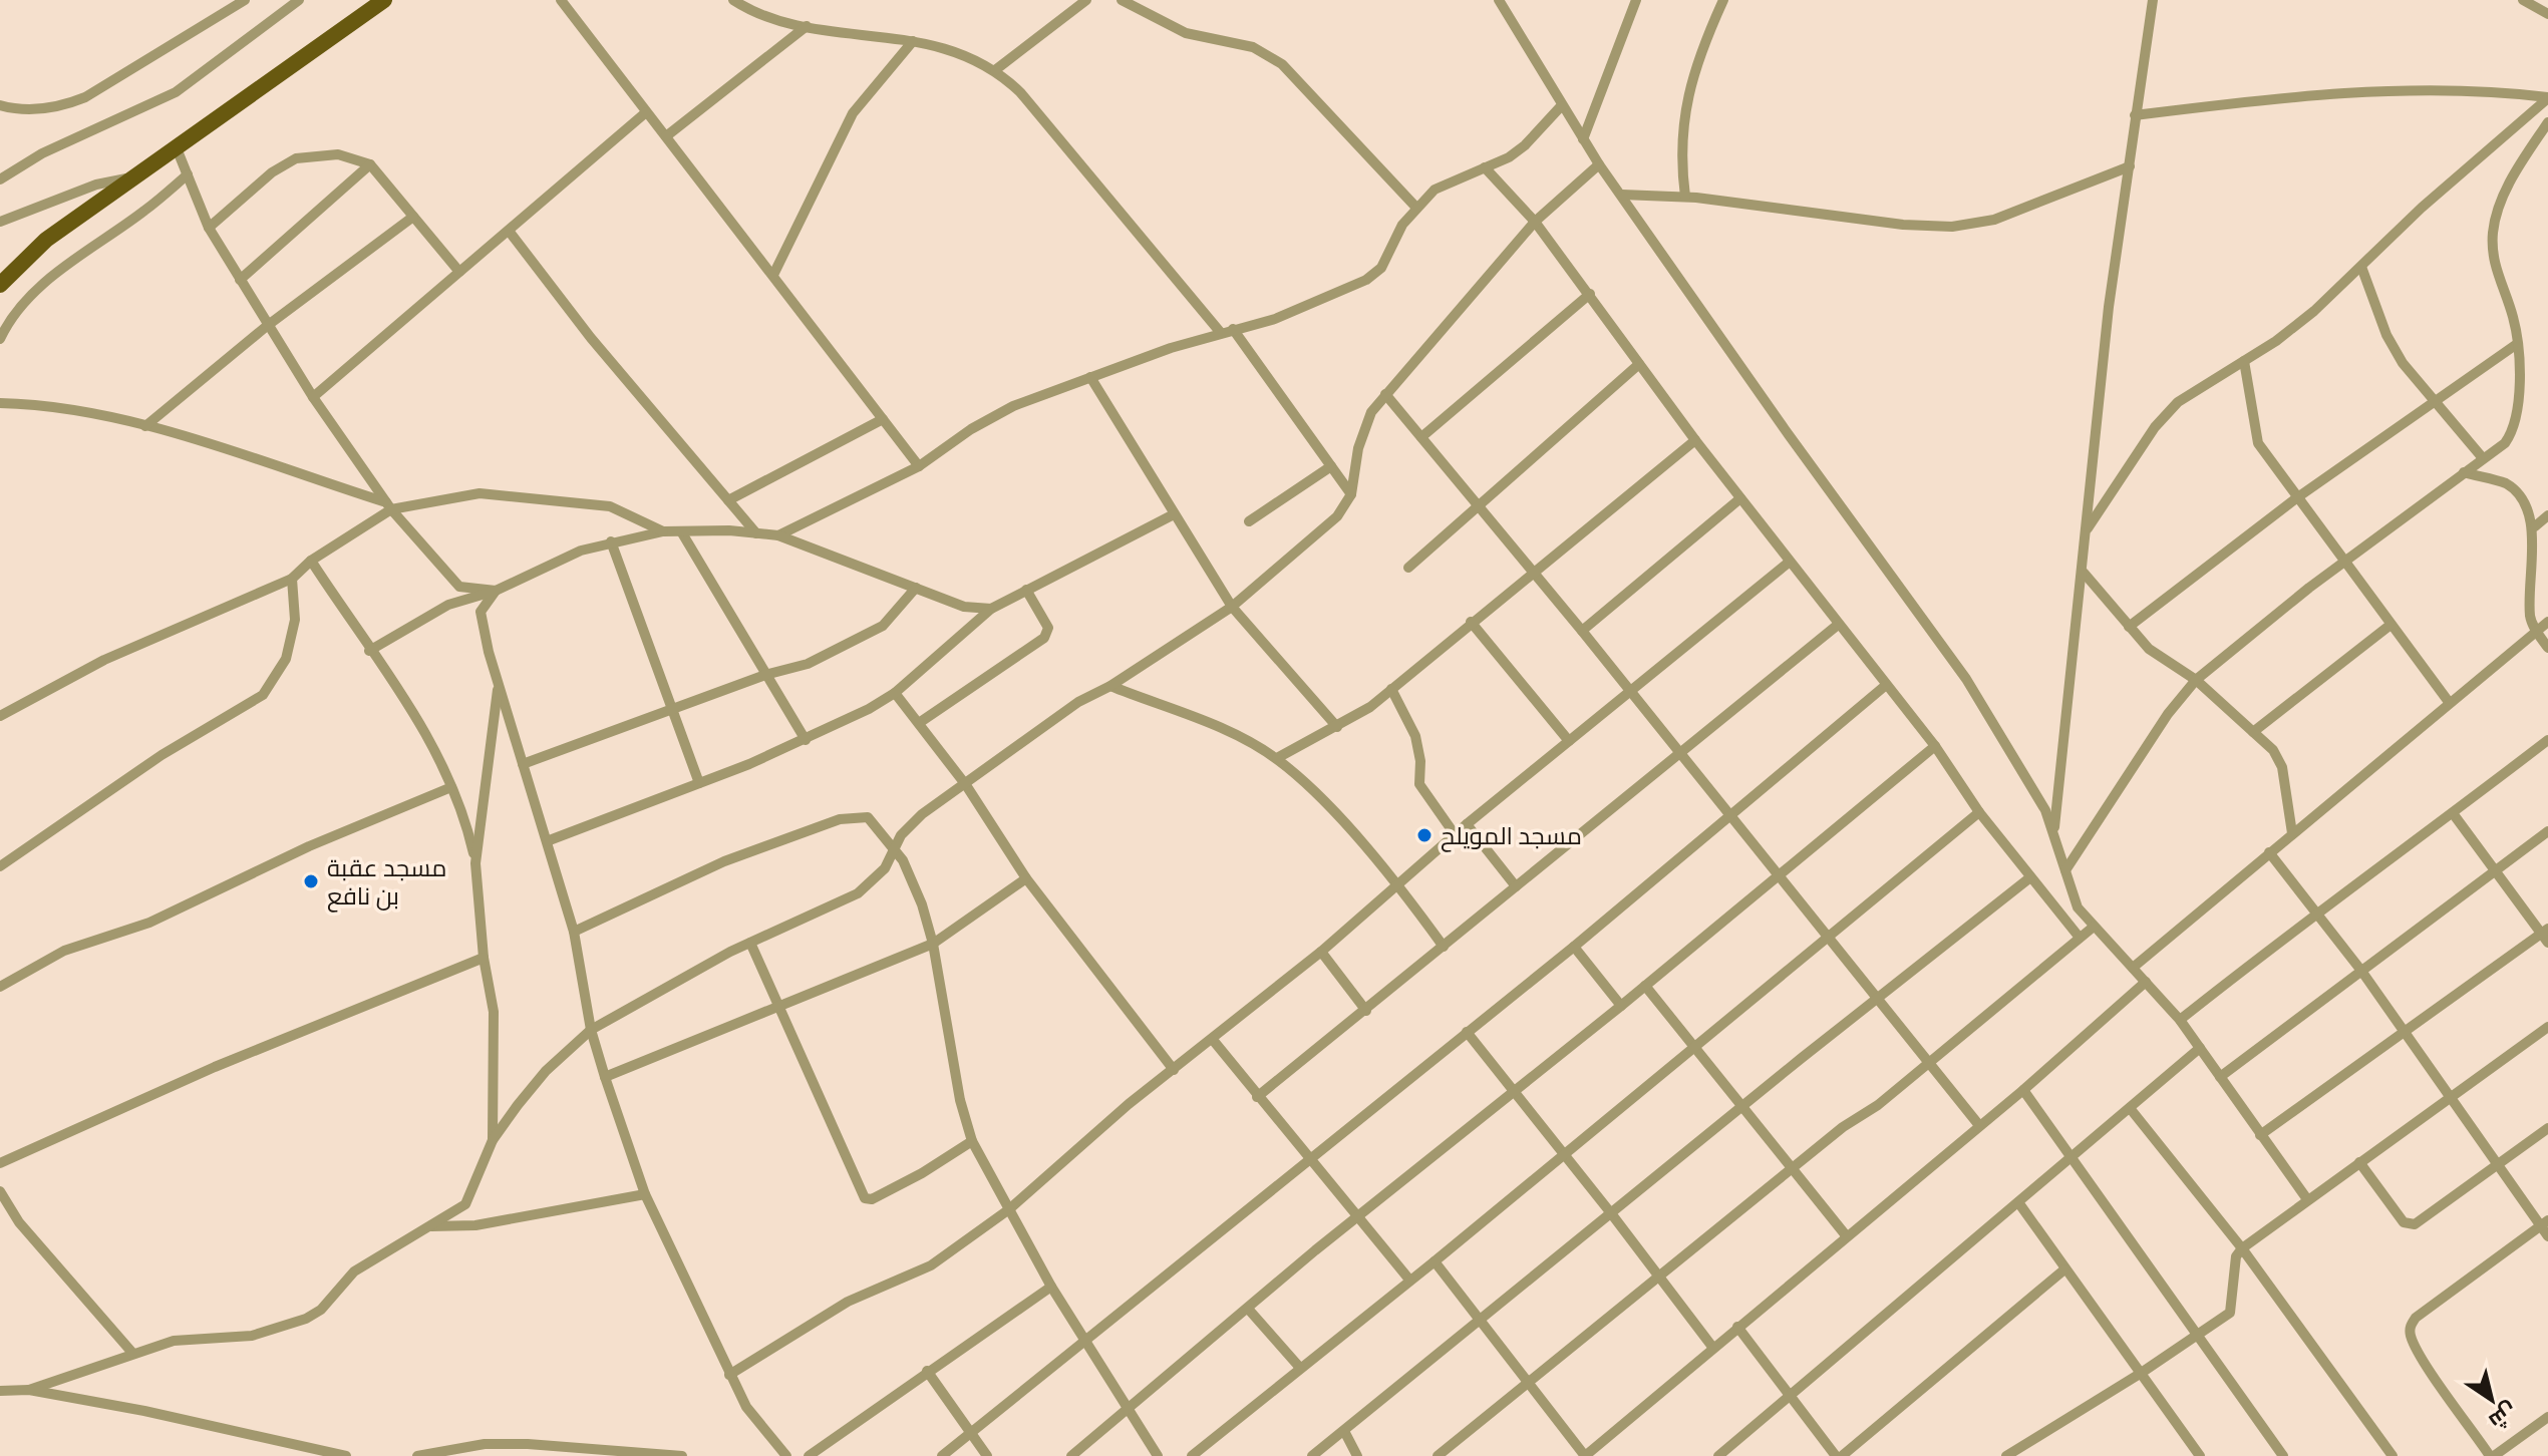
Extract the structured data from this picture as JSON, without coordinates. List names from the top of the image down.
{
  "places": ["مسجد المويلح", "مسجد عقبة بن نافع"],
  "north": "bottom right"
}
